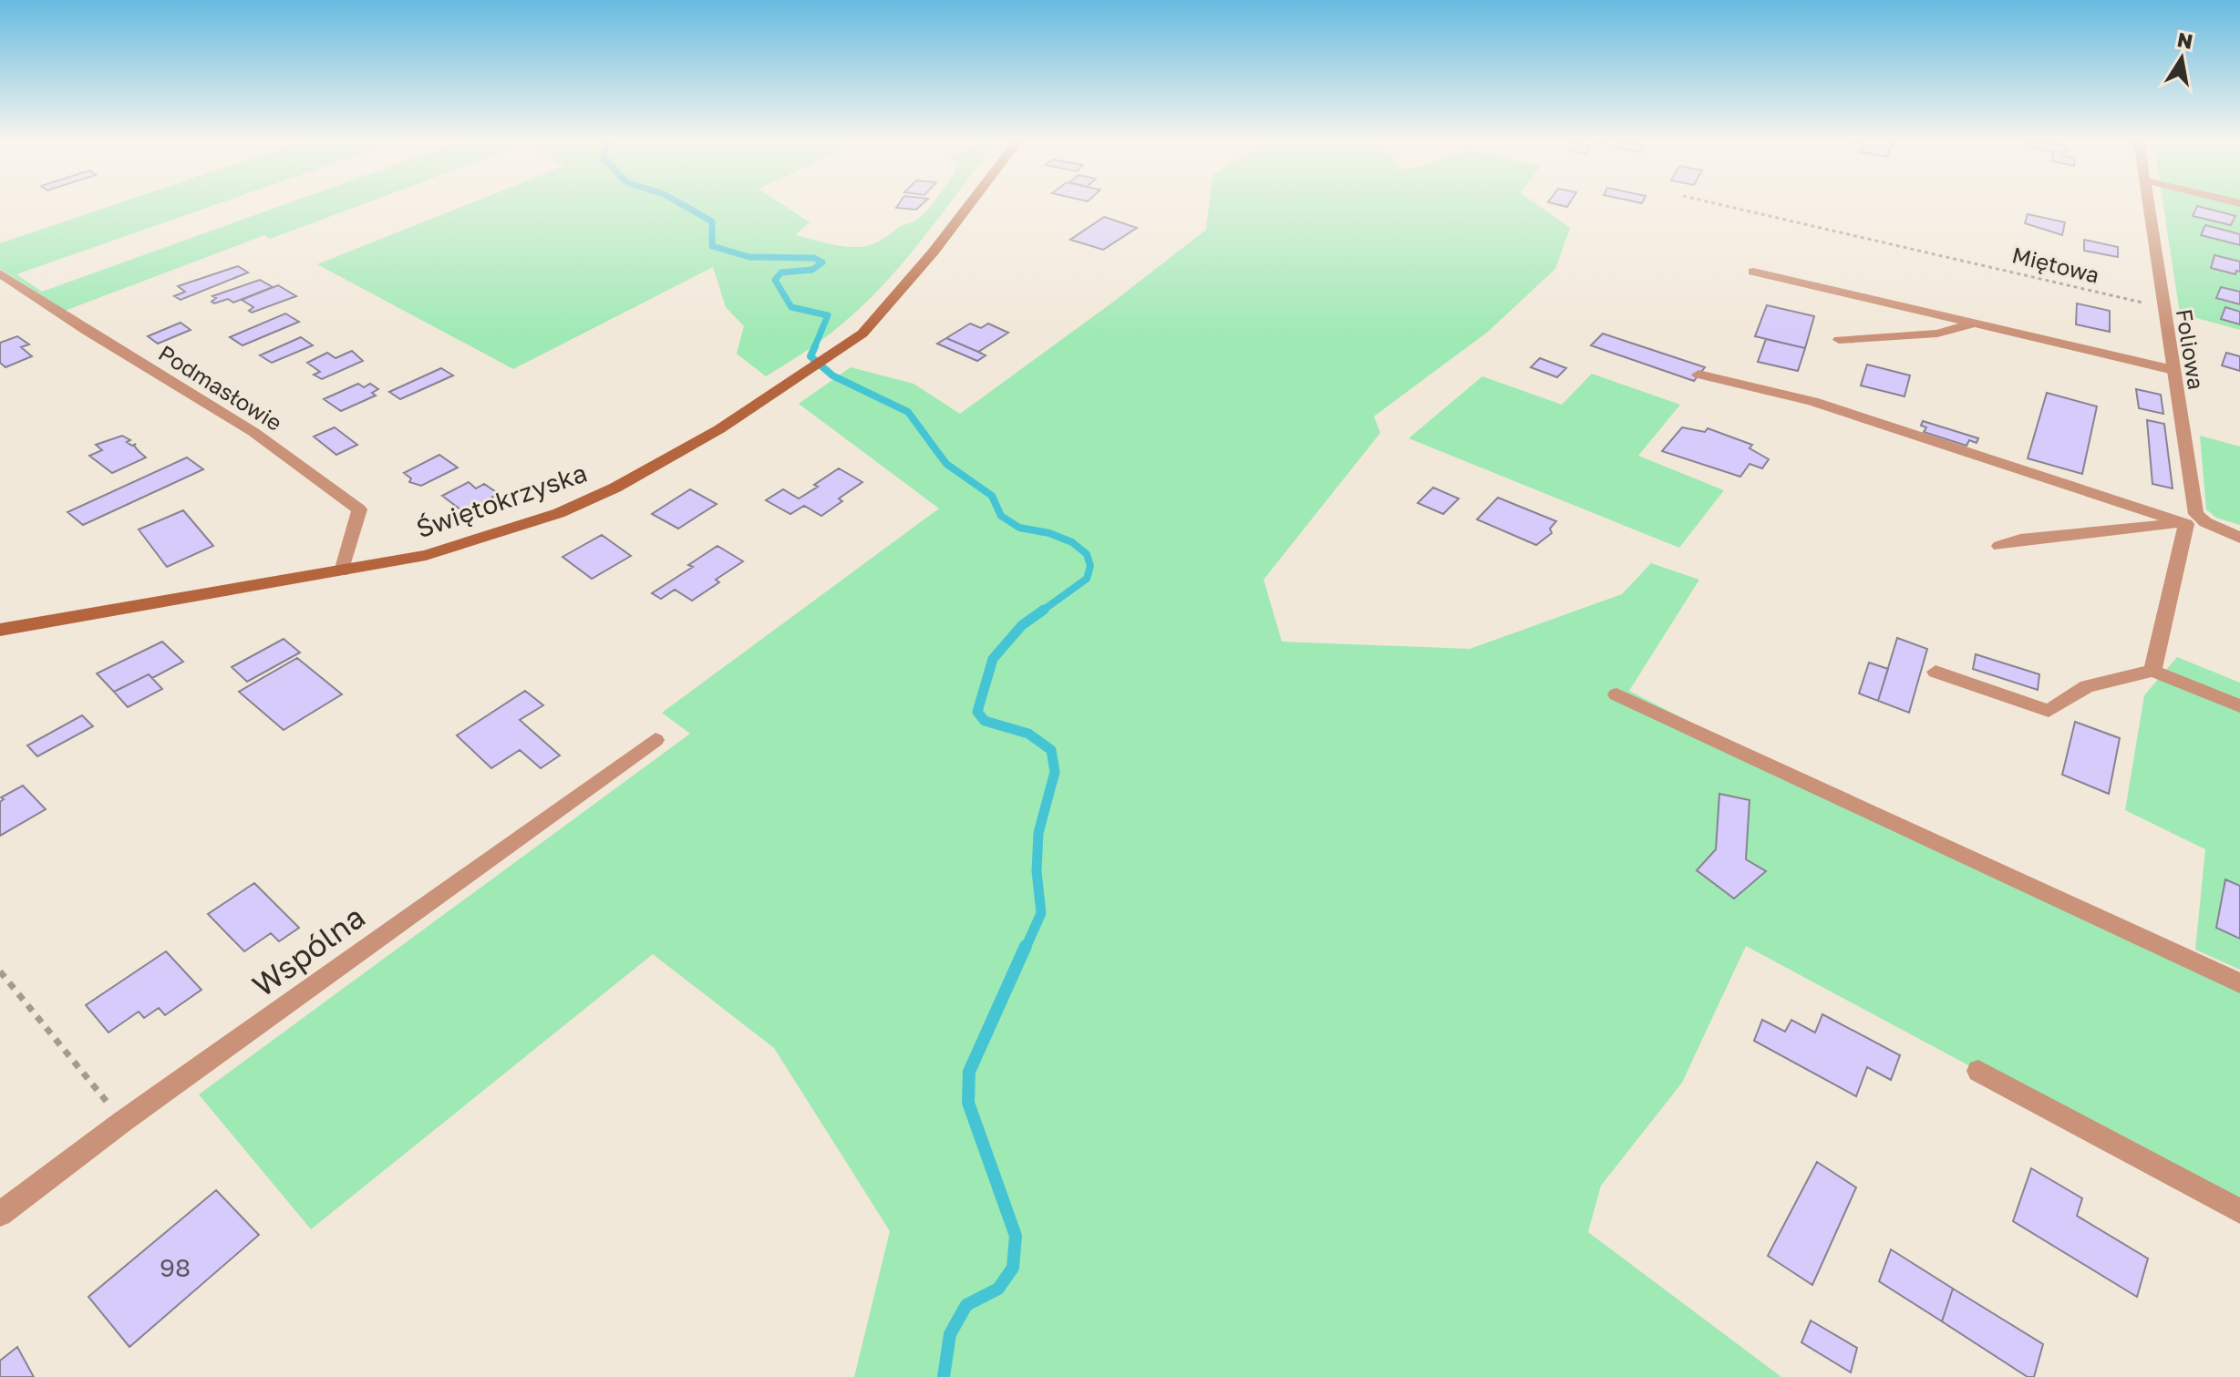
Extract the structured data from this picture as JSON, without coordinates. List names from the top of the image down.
{
  "streets": {
    "street": [
      "Foliowa",
      "Podmasłowie",
      "Świętokrzyska",
      "Wspólna"
    ],
    "path": ["Miętowa"]
  },
  "crossings": [
    ["Miętowa", "Foliowa"],
    ["Podmasłowie", "Świętokrzyska"]
  ],
  "house_numbers": ["98"],
  "north": "top"
}
